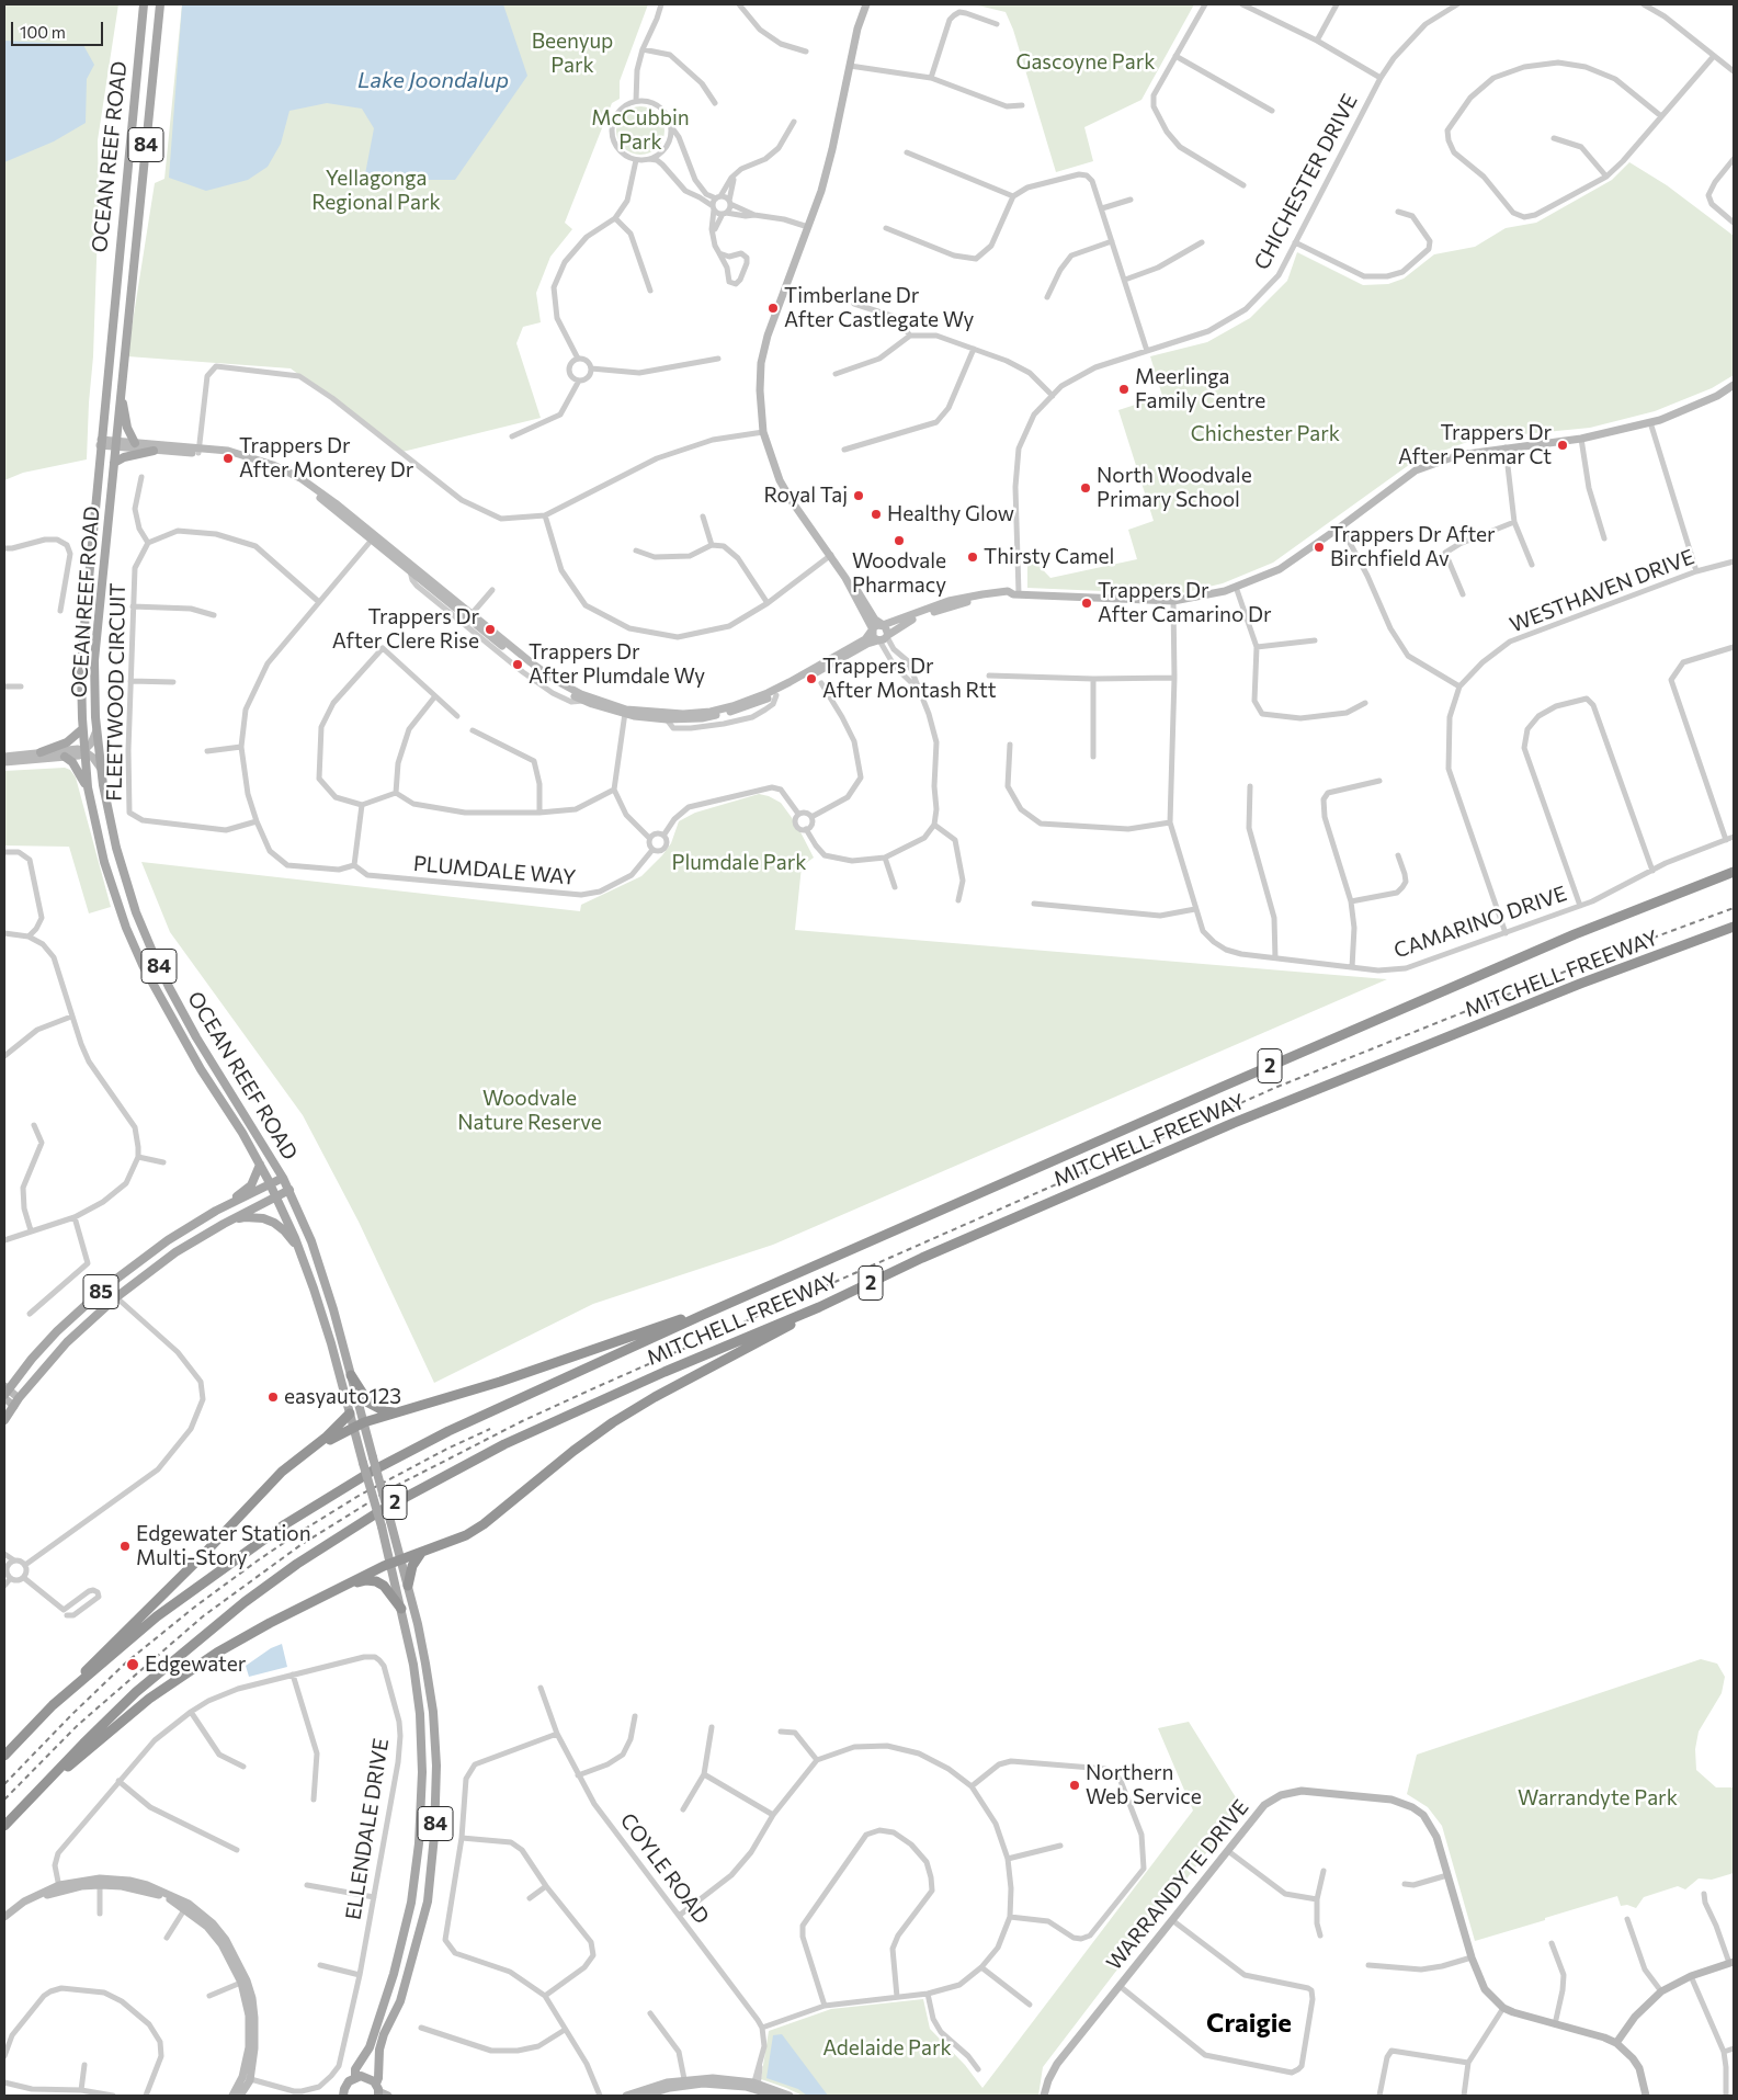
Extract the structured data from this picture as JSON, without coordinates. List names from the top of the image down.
{
  "streets": {
    "highway": ["MITCHELL FREEWAY", "2"],
    "main road": [
      "84",
      "OCEAN REEF ROAD",
      "85",
      "WARRANDYTE DRIVE"
    ],
    "street": [
      "CHICHESTER DRIVE",
      "WESTHAVEN DRIVE",
      "FLEETWOOD CIRCUIT",
      "PLUMDALE WAY",
      "CAMARINO DRIVE",
      "ELLENDALE DRIVE",
      "COYLE ROAD"
    ]
  },
  "crossings": [
    ["84", "OCEAN REEF ROAD"],
    ["OCEAN REEF ROAD", "85"],
    ["WESTHAVEN DRIVE", "CAMARINO DRIVE"]
  ],
  "districts": ["Craigie"],
  "water": ["Lake Joondalup"],
  "parks": [
    "Beenyup Park",
    "Gascoyne Park",
    "McCubbin Park",
    "Yellagonga Regional Park",
    "Chichester Park",
    "Plumdale Park",
    "Woodvale Nature Reserve",
    "Warrandyte Park",
    "Adelaide Park"
  ],
  "places": [
    "Timberlane Dr After Castlegate Wy",
    "Meerlinga Family Centre",
    "Trappers Dr After Penmar Ct",
    "Trappers Dr After Monterey Dr",
    "North Woodvale Primary School",
    "Royal Taj",
    "Healthy Glow",
    "Woodvale Pharmacy",
    "Trappers Dr After Birchfield Av",
    "Thirsty Camel",
    "Trappers Dr After Camarino Dr",
    "Trappers Dr After Clere Rise",
    "Trappers Dr After Plumdale Wy",
    "Trappers Dr After Montash Rtt",
    "easyauto123",
    "Edgewater Station Multi-Story",
    "Edgewater",
    "Northern Web Service"
  ],
  "scale_bar": "100 m"
}
